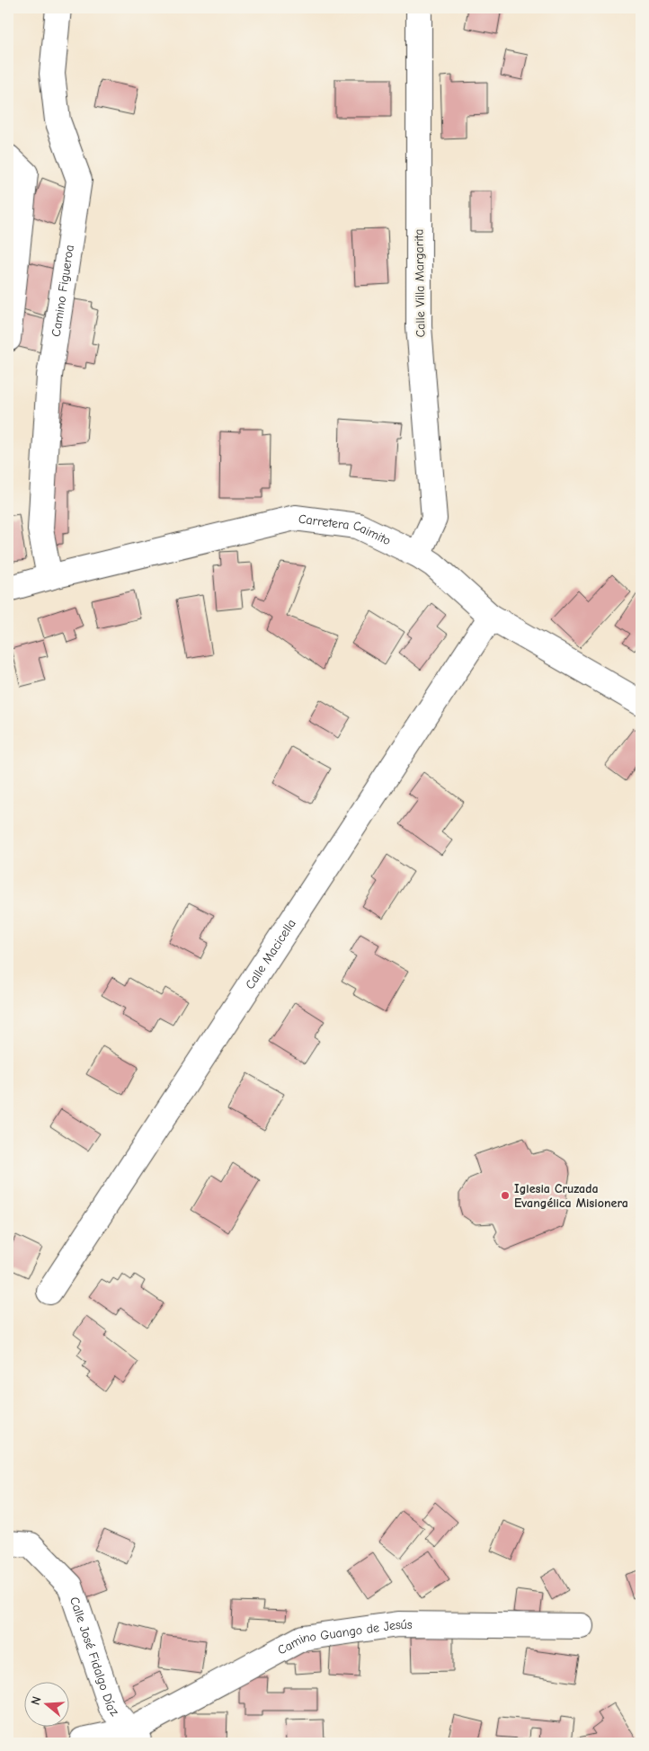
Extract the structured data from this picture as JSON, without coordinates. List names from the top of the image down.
{
  "streets": {
    "street": [
      "Calle Villa Margarita",
      "Camino Figueroa",
      "Carretera Caimito",
      "Calle Macicella",
      "Camino Guango de Jesús",
      "Calle José Fidalgo Díaz"
    ]
  },
  "crossings": [
    ["Calle Villa Margarita", "Carretera Caimito"],
    ["Camino Figueroa", "Carretera Caimito"],
    ["Carretera Caimito", "Calle Macicella"],
    ["Camino Guango de Jesús", "Calle José Fidalgo Díaz"]
  ],
  "places": ["Iglesia Cruzada Evangélica Misionera"],
  "north": "left"
}
